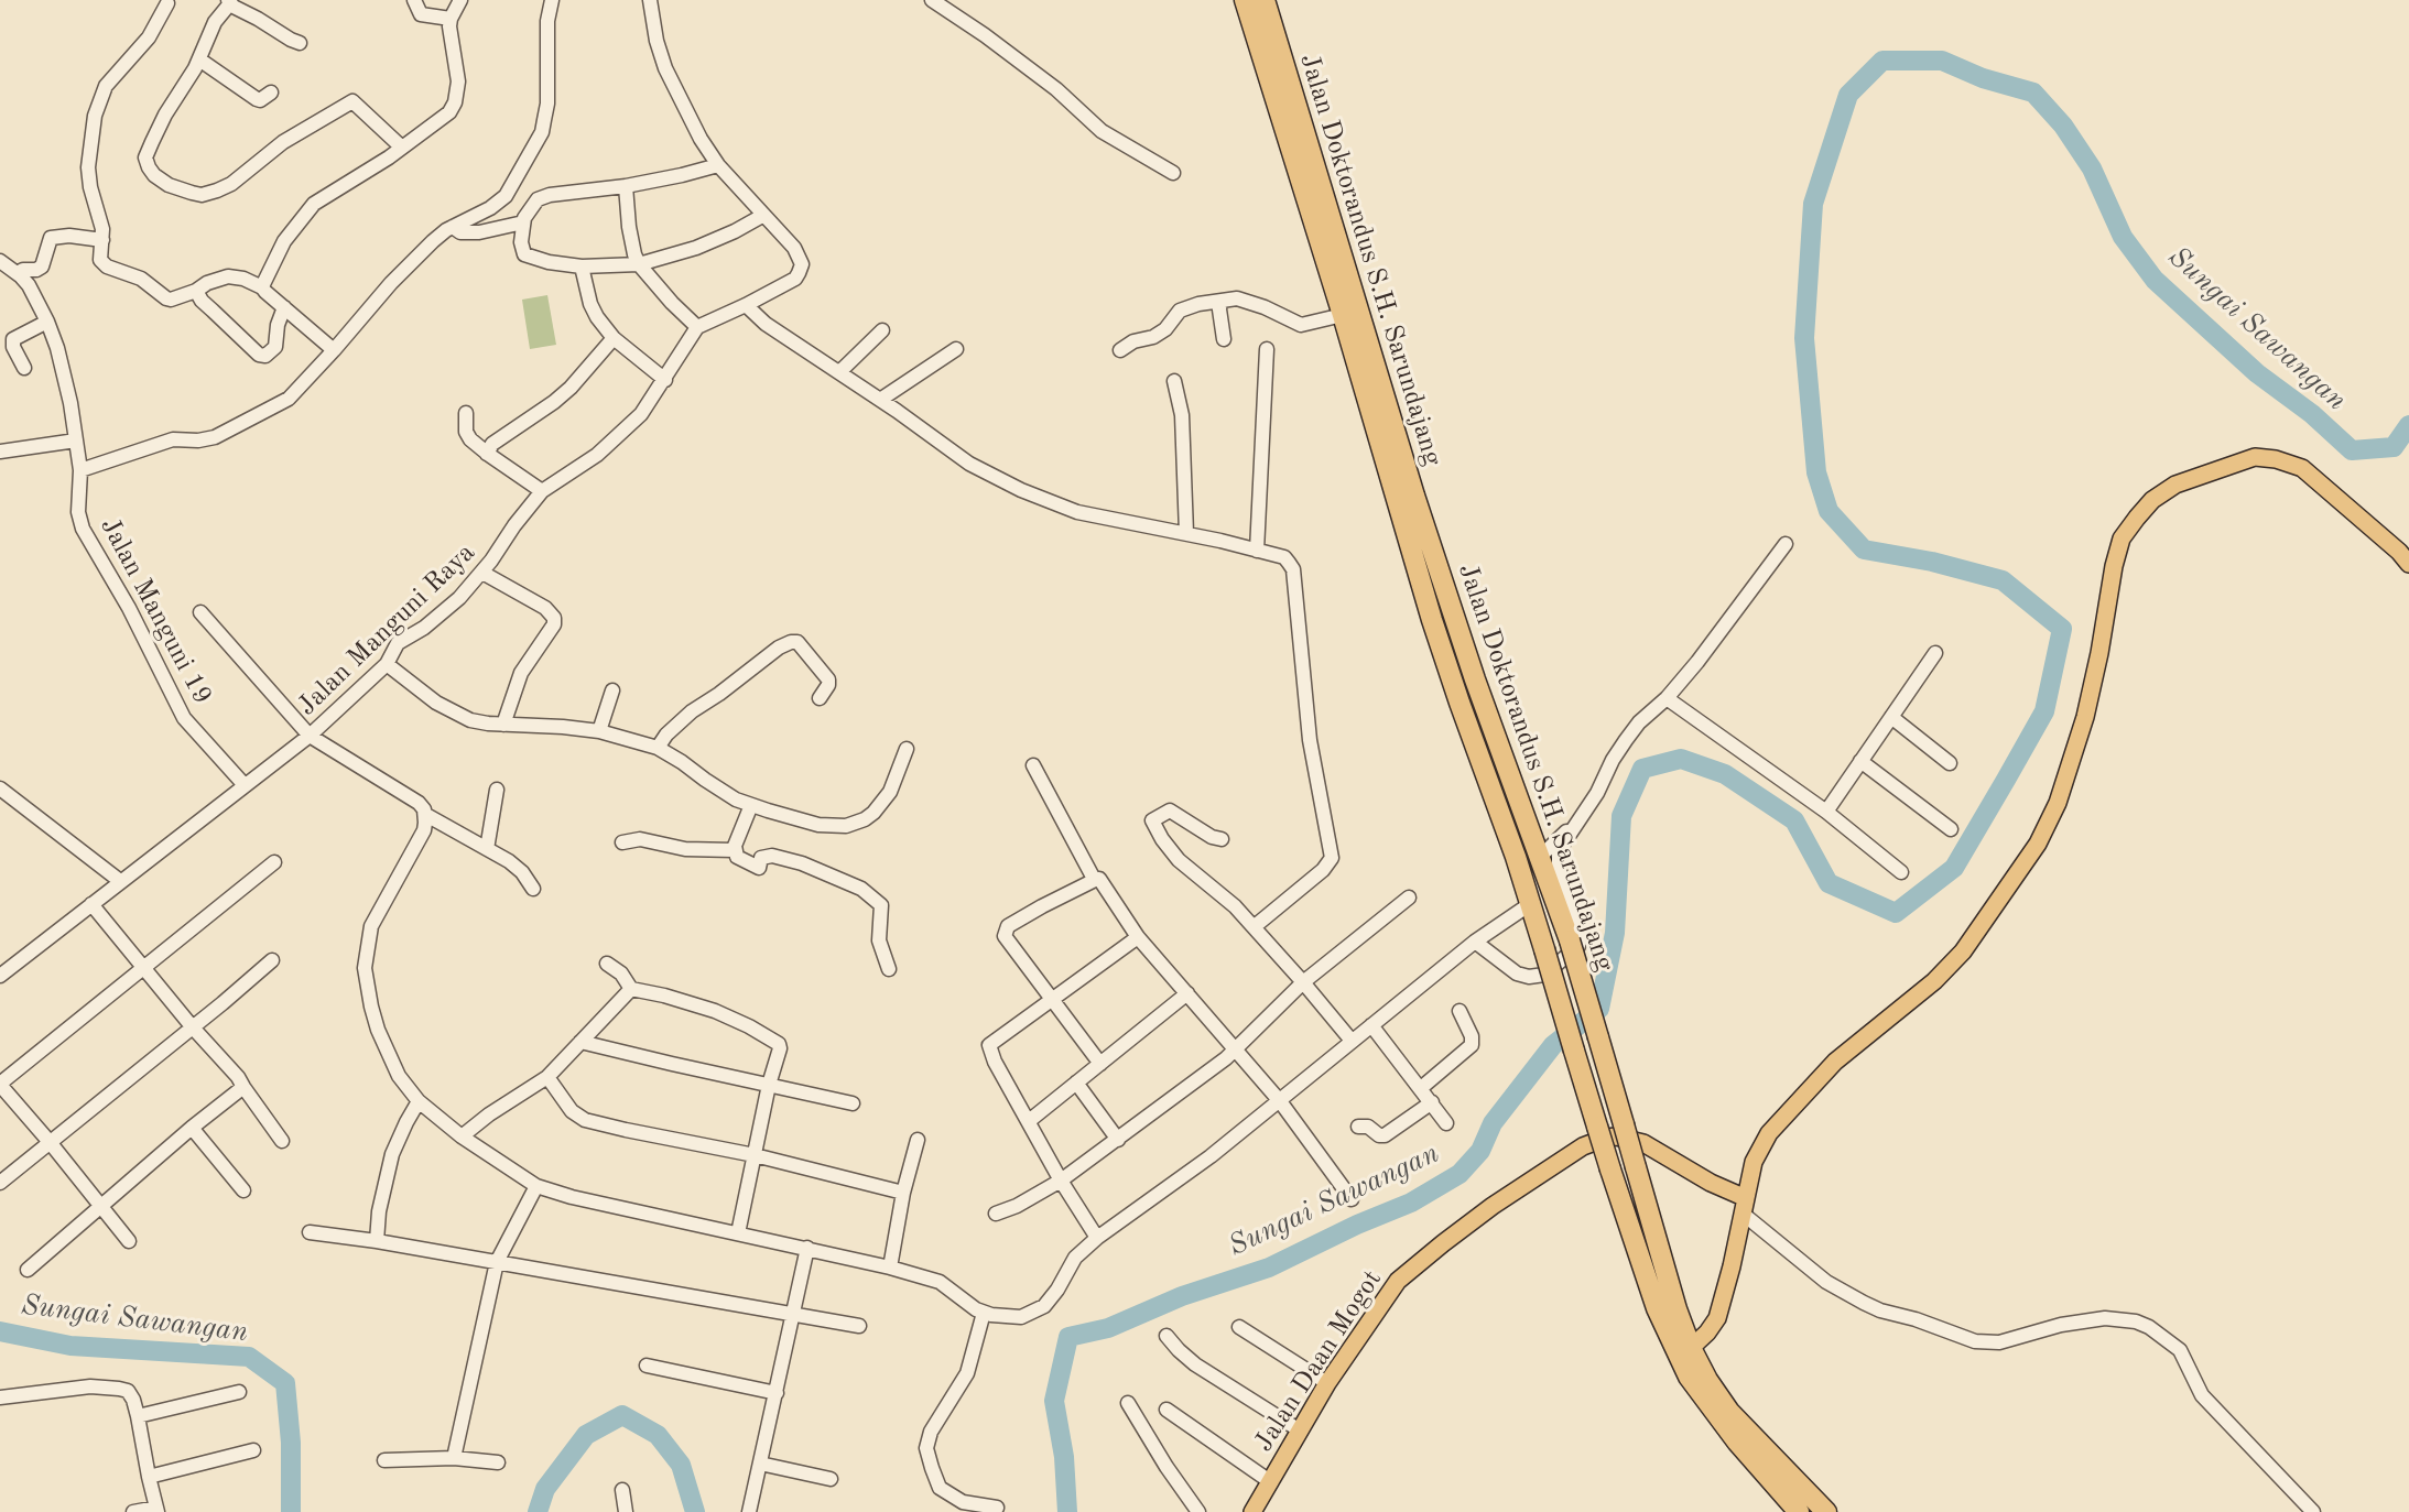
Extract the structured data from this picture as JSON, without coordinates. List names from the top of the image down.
{
  "streets": {
    "highway": ["Jalan Doktorandus S.H. Sarundajang"],
    "main road": ["Jalan Daan Mogot"],
    "street": ["Jalan Manguni 19", "Jalan Manguni Raya"]
  },
  "crossings": [
    ["Jalan Manguni 19", "Jalan Manguni Raya"]
  ],
  "water": ["Sungai Sawangan"]
}
